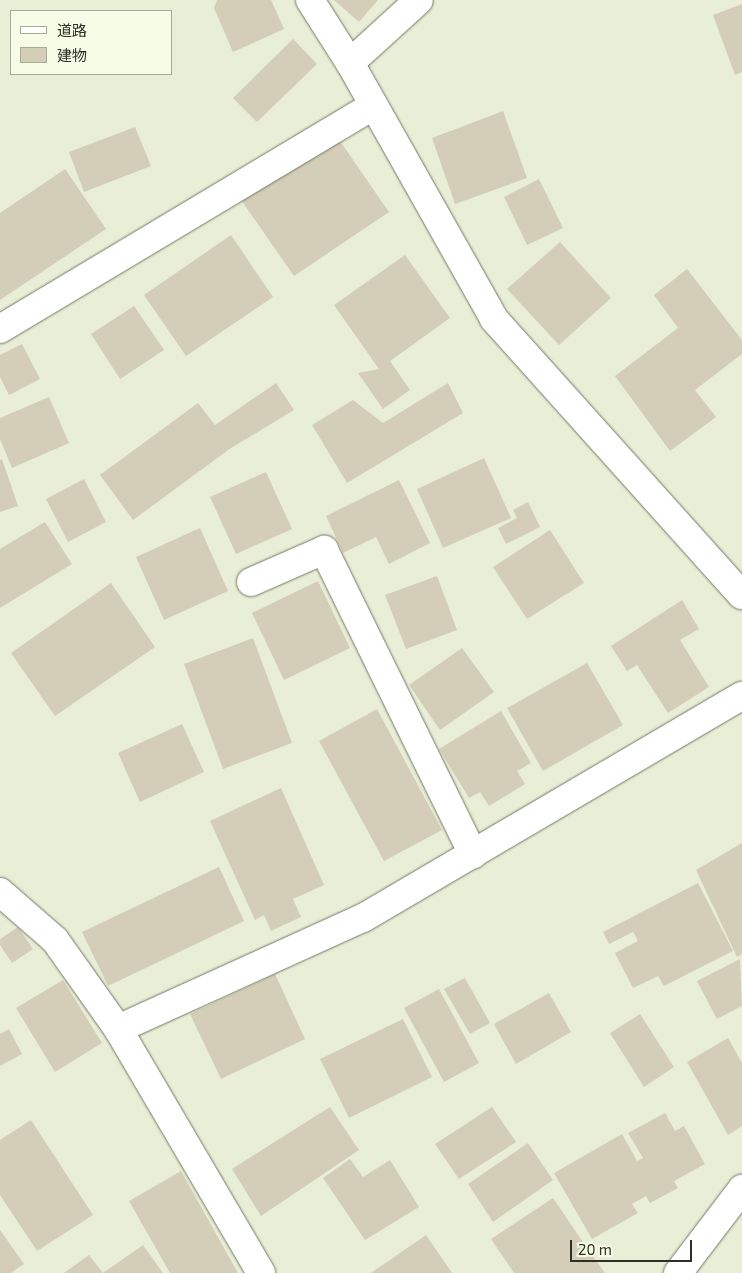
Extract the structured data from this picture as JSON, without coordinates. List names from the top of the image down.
{
  "legend": ["道路", "建物"],
  "scale_bar": "20 m"
}
